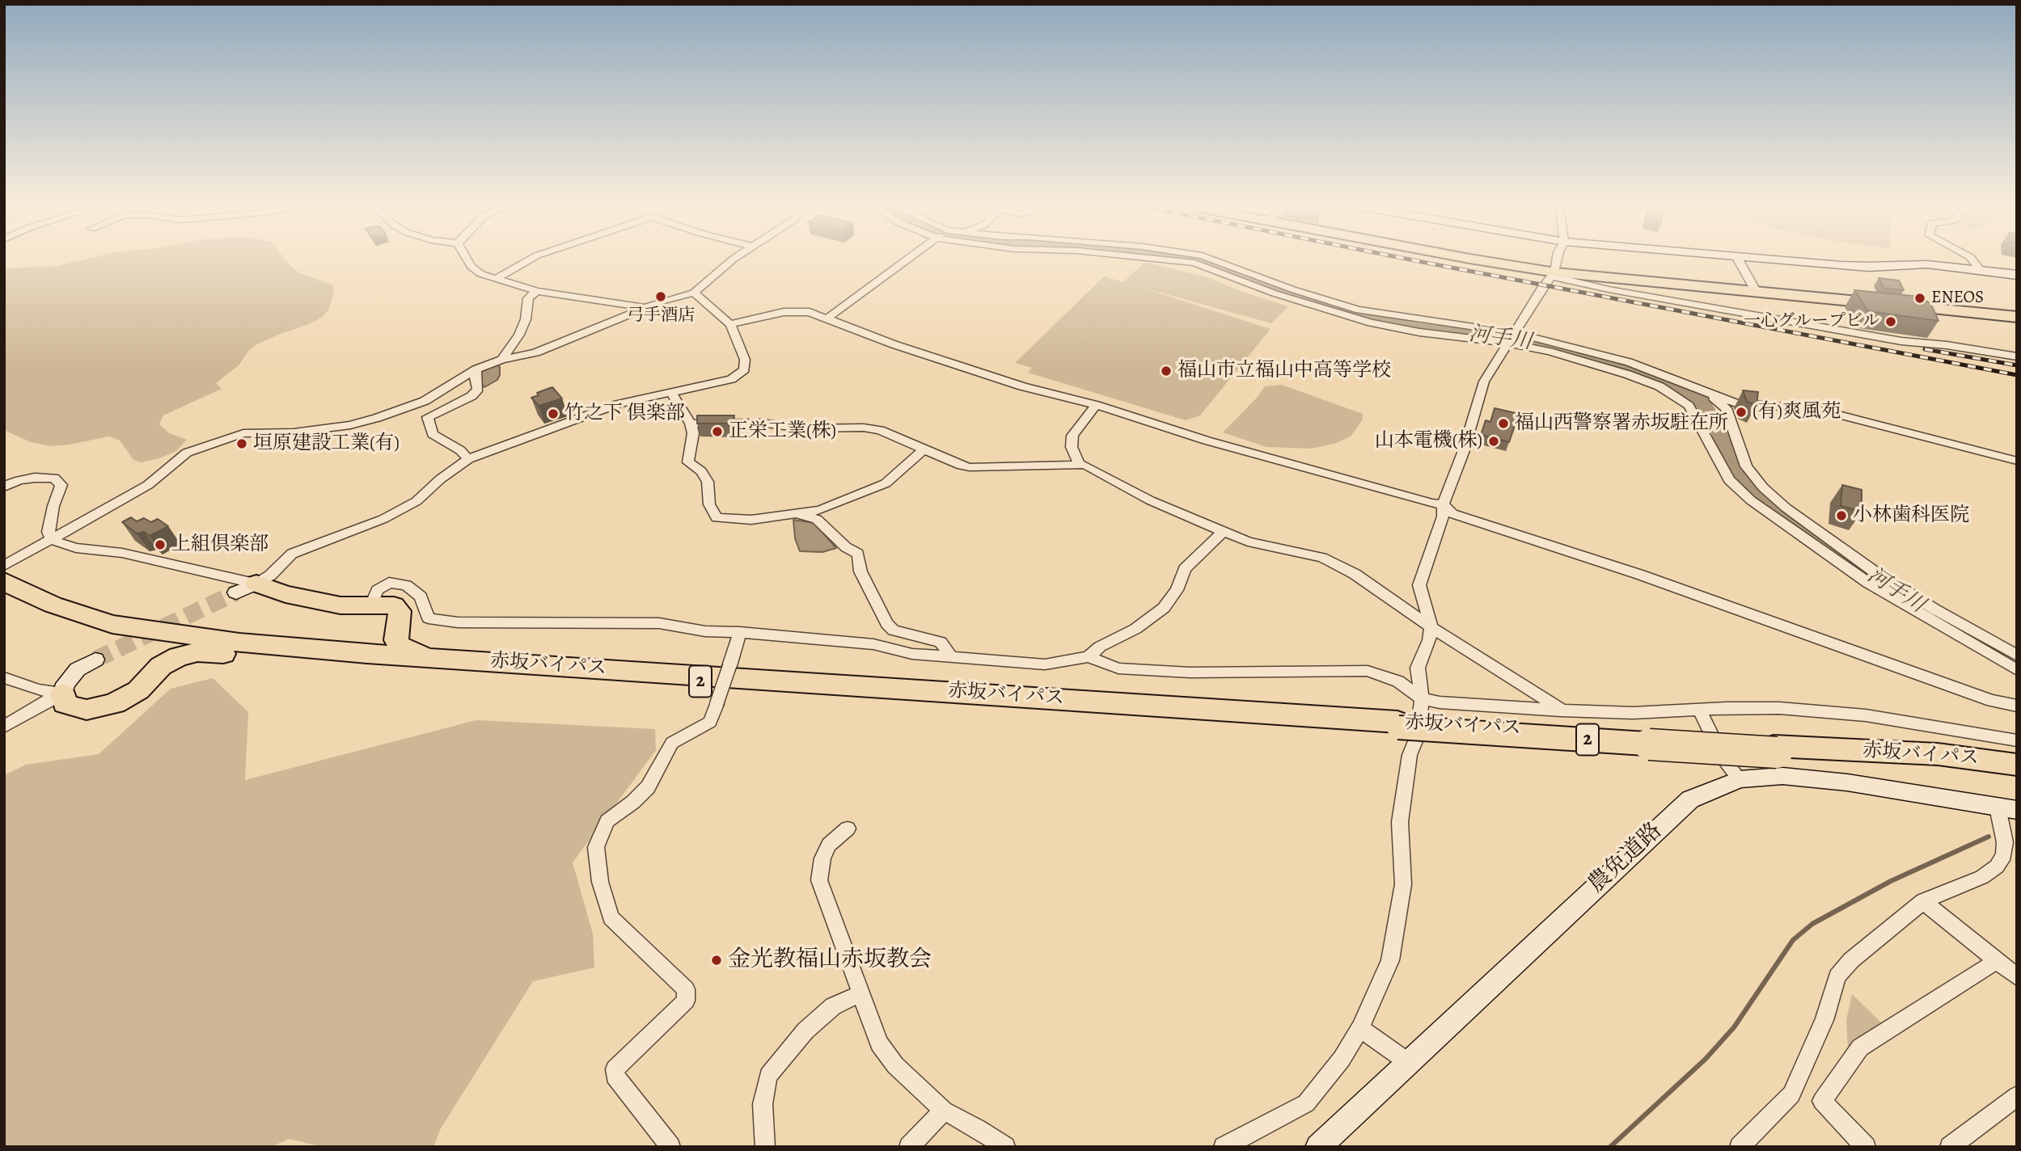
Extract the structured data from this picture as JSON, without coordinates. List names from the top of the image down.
{
  "streets": {
    "highway": ["赤坂バイパス", "2"],
    "main road": ["農免道路"]
  },
  "water": ["河手川"],
  "places": [
    "弓手酒店",
    "ENEOS",
    "一心グループビル",
    "福山市立福山中高等学校",
    "(有)爽風苑",
    "竹之下 倶楽部",
    "福山西警察署赤坂駐在所",
    "正栄工業(株)",
    "山本電機(株)",
    "垣原建設工業(有)",
    "小林歯科医院",
    "上組倶楽部",
    "金光教福山赤坂教会"
  ]
}
